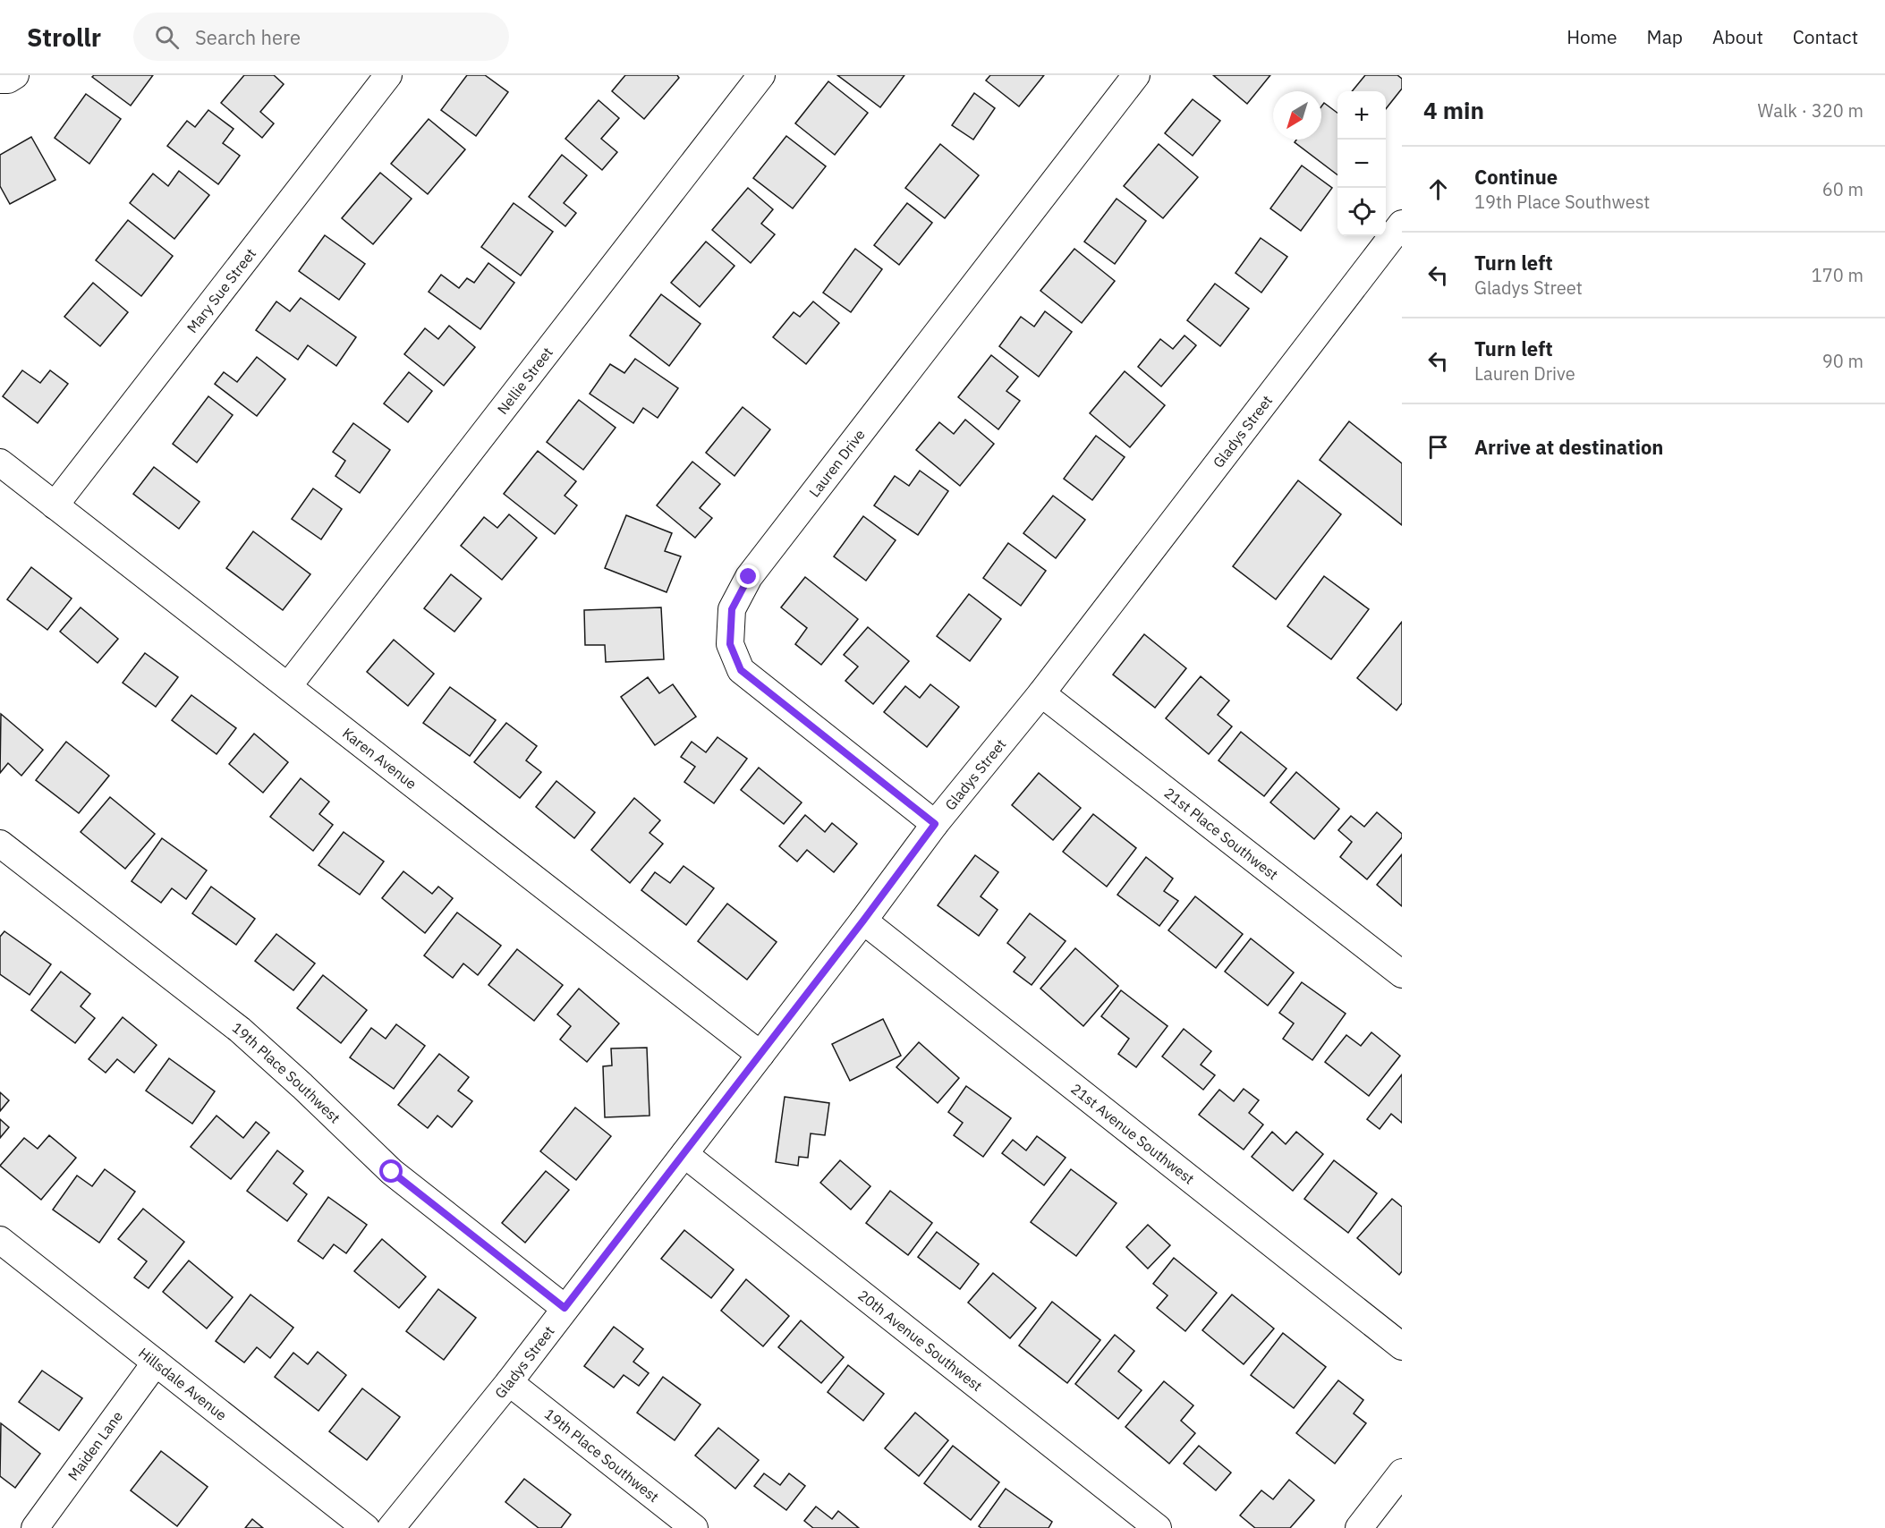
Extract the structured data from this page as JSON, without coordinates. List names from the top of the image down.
{
  "streets": {
    "street": [
      "Mary Sue Street",
      "Nellie Street",
      "Gladys Street",
      "Lauren Drive",
      "Karen Avenue",
      "21st Place Southwest",
      "19th Place Southwest",
      "21st Avenue Southwest",
      "20th Avenue Southwest",
      "Hillsdale Avenue",
      "Maiden Lane"
    ]
  },
  "crossings": [
    ["Mary Sue Street", "Karen Avenue"],
    ["Nellie Street", "Karen Avenue"],
    ["Gladys Street", "Lauren Drive"],
    ["Gladys Street", "Karen Avenue"],
    ["Gladys Street", "21st Place Southwest"],
    ["Gladys Street", "19th Place Southwest"],
    ["Gladys Street", "21st Avenue Southwest"],
    ["Gladys Street", "20th Avenue Southwest"],
    ["Hillsdale Avenue", "Maiden Lane"]
  ],
  "north": "bottom left",
  "page": {
    "header": "Strollr",
    "search": "Search here",
    "nav": [
      "Home",
      "Map",
      "About",
      "Contact"
    ],
    "heading": ["4 min", "Walk · 320 m"],
    "map_buttons": ["+", "−"],
    "list": [
      ["Continue", "19th Place Southwest", "60 m"],
      ["Turn left", "Gladys Street", "170 m"],
      ["Turn left", "Lauren Drive", "90 m"],
      "Arrive at destination"
    ]
  }
}
